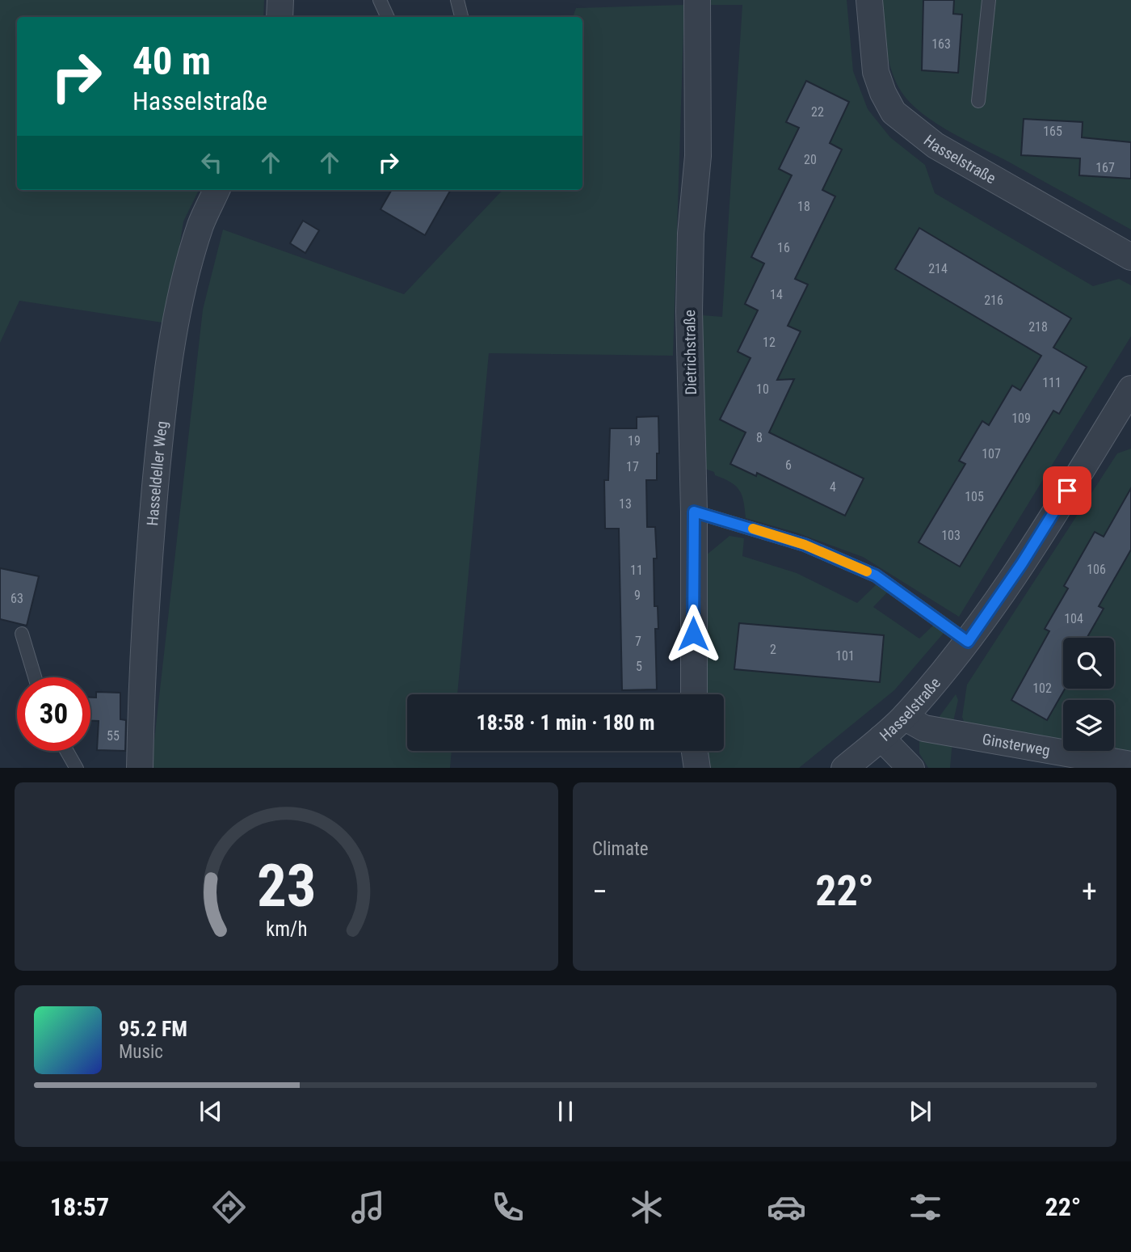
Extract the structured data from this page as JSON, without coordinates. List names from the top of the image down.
{
  "streets": {
    "street": [
      "Hasselstraße",
      "Dietrichstraße",
      "Hasseldeller Weg",
      "Ginsterweg"
    ]
  },
  "crossings": [
    ["Hasselstraße", "Ginsterweg"]
  ],
  "house_numbers": [
    "163",
    "22",
    "165",
    "20",
    "167",
    "18",
    "16",
    "214",
    "14",
    "216",
    "218",
    "12",
    "111",
    "10",
    "109",
    "8",
    "19",
    "107",
    "6",
    "17",
    "4",
    "105",
    "13",
    "103",
    "106",
    "11",
    "9",
    "63",
    "104",
    "7",
    "2",
    "101",
    "5",
    "102",
    "55"
  ],
  "page": {
    "turn": ["40 m", "Hasselstraße"],
    "limit": "30",
    "trip": "18:58 · 1 min · 180 m",
    "tile": "Climate",
    "heat": ["−", "22°", "+"],
    "song": ["95.2 FM", "Music"],
    "tabs": ["18:57", "22°"],
    "gauge": ["23", "km/h"]
  }
}
